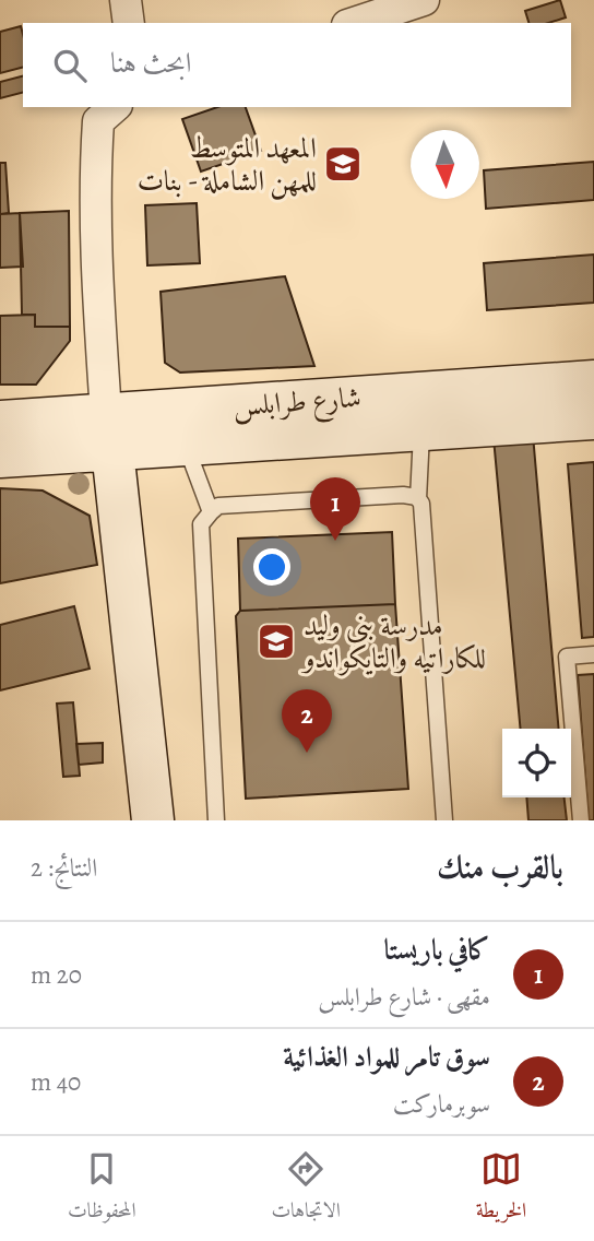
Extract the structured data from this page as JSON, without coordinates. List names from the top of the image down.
{
  "streets": {
    "main road": ["شارع طرابلس"]
  },
  "places": {
    "school or university": ["المعهد المتوسط للمهن الشاملة - بنات", "مدرسة بني وليد للكاراتيه والتايكواندو"]
  },
  "north": "bottom",
  "page": {
    "search": "ابحث هنا",
    "pins": ["1", "2"],
    "heading": ["بالقرب منك", "النتائج: 2"],
    "list": [
      {
        "mark": "1",
        "name": "كافي باريستا",
        "note": "مقهى · شارع طرابلس",
        "value": "20 m"
      },
      {
        "mark": "2",
        "name": "سوق تامر للمواد الغذائية",
        "note": "سوبرماركت",
        "value": "40 m"
      }
    ],
    "nav": ["الخريطة", "الاتجاهات", "المحفوظات"]
  }
}
